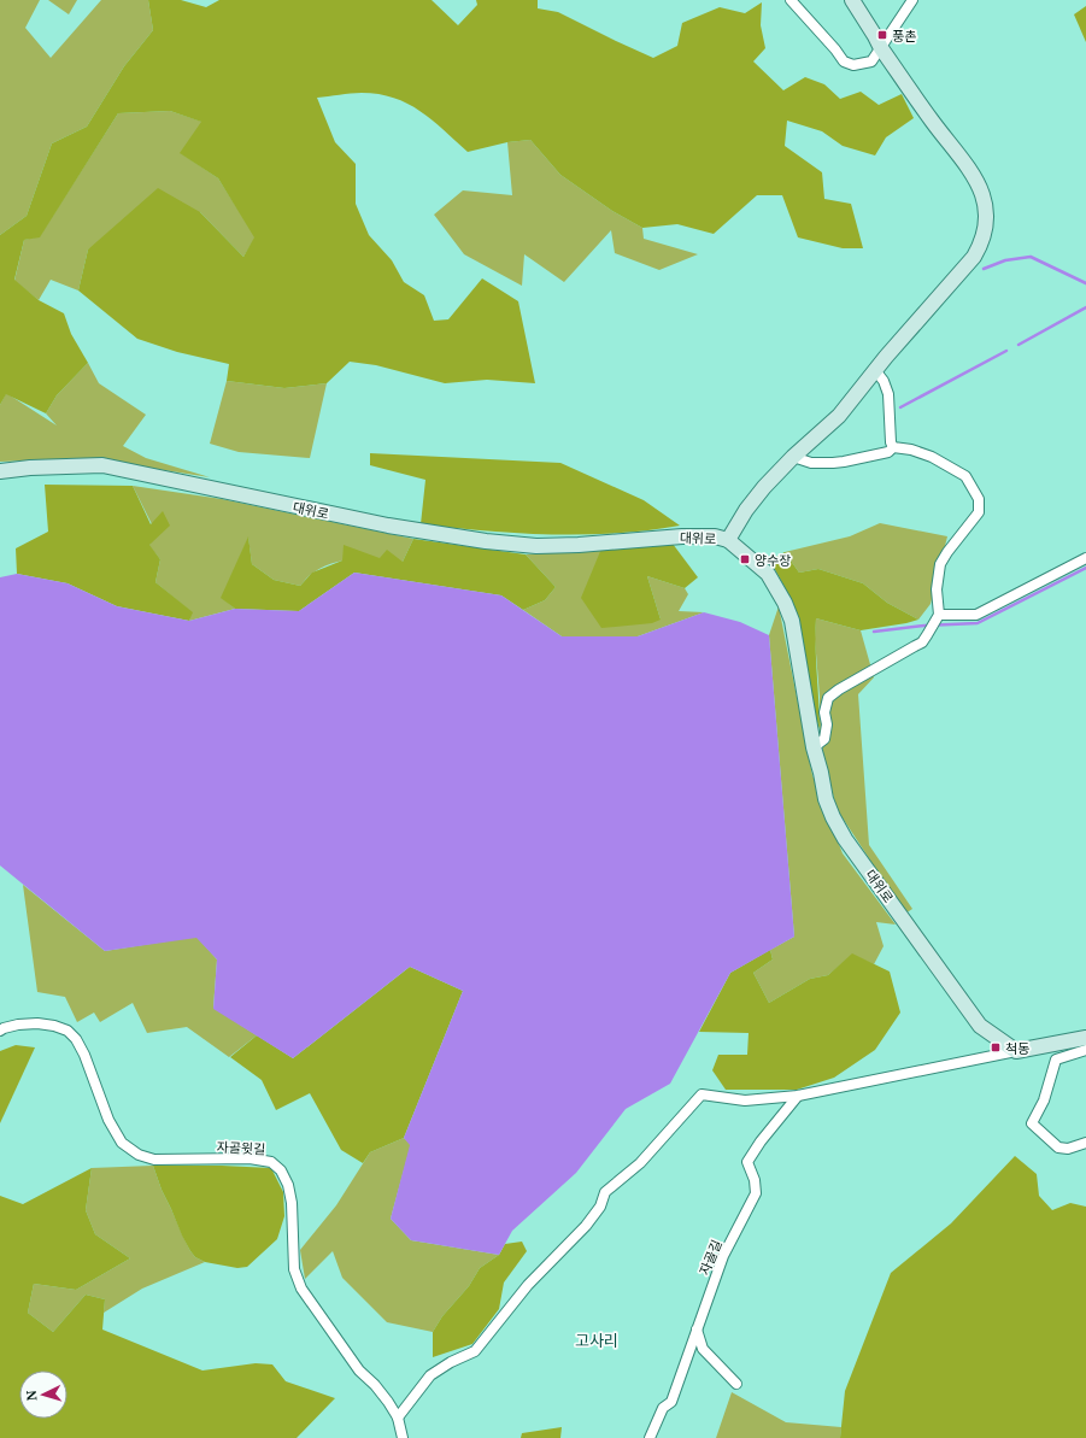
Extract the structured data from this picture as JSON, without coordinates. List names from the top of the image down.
{
  "streets": {
    "main road": ["대위로"],
    "street": ["자골윗길", "자골길"]
  },
  "districts": ["고사리"],
  "places": {
    "transit": ["풍촌", "양수장", "척동"]
  },
  "north": "left"
}
